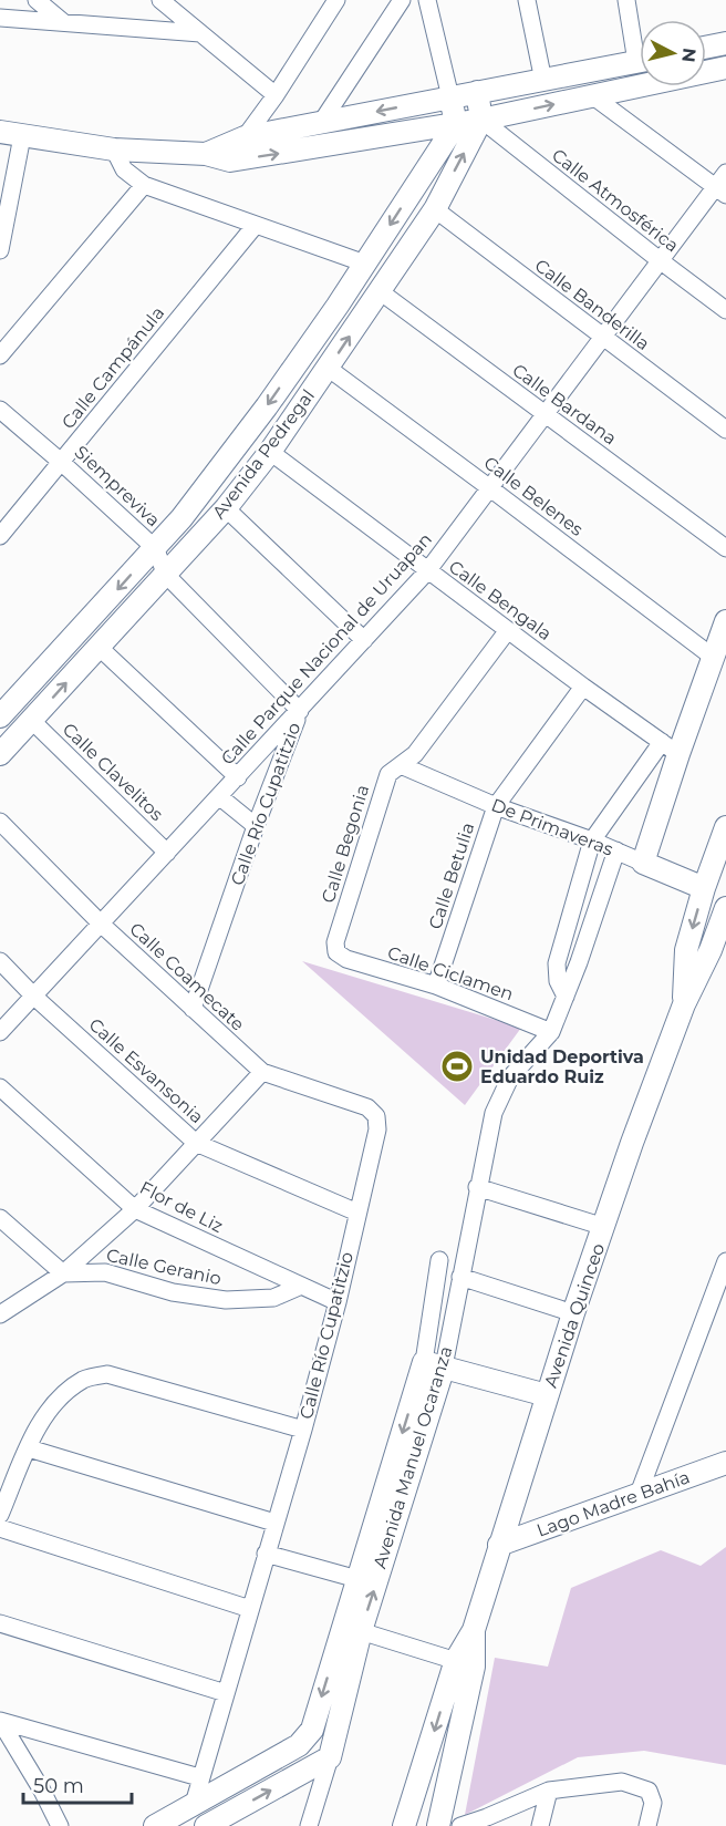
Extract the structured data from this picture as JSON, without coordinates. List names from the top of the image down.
{
  "streets": {
    "street": [
      "Calle Atmosférica",
      "Calle Banderilla",
      "Calle Campánula",
      "Calle Bardana",
      "Avenida Pedregal",
      "Siempreviva",
      "Calle Belenes",
      "Calle Bengala",
      "Calle Parque Nacional de Uruapan",
      "Calle Clavelitos",
      "Calle Río Cupatitzio",
      "De Primaveras",
      "Calle Begonia",
      "Calle Betulia",
      "Calle Ciclamen",
      "Calle Coamecate",
      "Calle Esvansonia",
      "Flor de Liz",
      "Calle Geranio",
      "Avenida Quinceo",
      "Avenida Manuel Ocaranza",
      "Lago Madre Bahía"
    ]
  },
  "crossings": [
    ["Calle Atmosférica", "Avenida Pedregal"],
    ["Calle Atmosférica", "Calle Parque Nacional de Uruapan"],
    ["Calle Banderilla", "Avenida Pedregal"],
    ["Calle Banderilla", "Calle Parque Nacional de Uruapan"],
    ["Calle Campánula", "Siempreviva"],
    ["Calle Bardana", "Avenida Pedregal"],
    ["Calle Bardana", "Calle Parque Nacional de Uruapan"],
    ["Avenida Pedregal", "Siempreviva"],
    ["Avenida Pedregal", "Calle Belenes"],
    ["Avenida Pedregal", "Calle Bengala"],
    ["Avenida Pedregal", "Calle Clavelitos"],
    ["Calle Belenes", "Calle Parque Nacional de Uruapan"],
    ["Calle Bengala", "Calle Parque Nacional de Uruapan"],
    ["Calle Bengala", "Calle Begonia"],
    ["Calle Bengala", "Calle Betulia"],
    ["Calle Parque Nacional de Uruapan", "Calle Clavelitos"],
    ["Calle Parque Nacional de Uruapan", "Calle Río Cupatitzio"],
    ["Calle Parque Nacional de Uruapan", "Calle Coamecate"],
    ["Calle Parque Nacional de Uruapan", "Calle Esvansonia"],
    ["Calle Río Cupatitzio", "Calle Coamecate"],
    ["Calle Río Cupatitzio", "Calle Esvansonia"],
    ["Calle Río Cupatitzio", "Flor de Liz"],
    ["Calle Río Cupatitzio", "Avenida Manuel Ocaranza"],
    ["De Primaveras", "Calle Begonia"],
    ["De Primaveras", "Calle Betulia"],
    ["De Primaveras", "Avenida Quinceo"],
    ["De Primaveras", "Avenida Manuel Ocaranza"],
    ["Calle Begonia", "Calle Ciclamen"],
    ["Calle Betulia", "Calle Ciclamen"],
    ["Calle Ciclamen", "Avenida Manuel Ocaranza"],
    ["Flor de Liz", "Calle Geranio"],
    ["Avenida Quinceo", "Lago Madre Bahía"]
  ],
  "places": {
    "sports": ["Unidad Deportiva Eduardo Ruiz"]
  },
  "scale_bar": "50 m",
  "north": "right"
}
